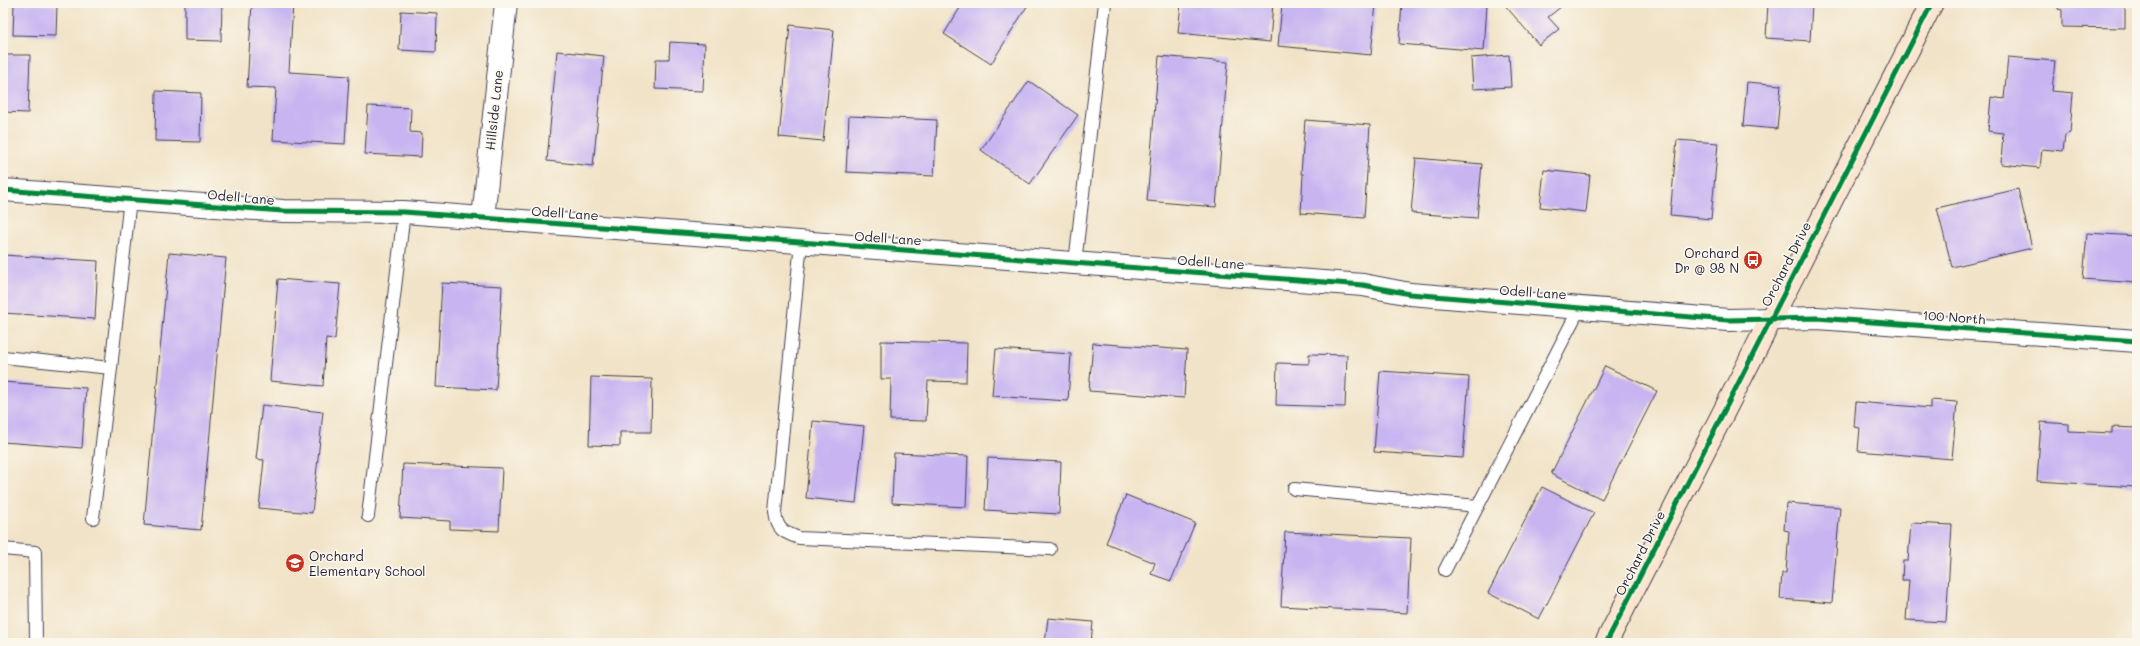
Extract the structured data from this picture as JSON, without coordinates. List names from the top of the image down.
{
  "streets": {
    "main road": ["Orchard Drive"],
    "street": ["Hillside Lane", "Odell Lane", "100 North"]
  },
  "crossings": [
    ["Hillside Lane", "Odell Lane"],
    ["Odell Lane", "Orchard Drive"],
    ["Odell Lane", "100 North"],
    ["Orchard Drive", "100 North"]
  ],
  "places": {
    "bus stop": ["Orchard Dr @ 98 N"],
    "school or university": ["Orchard Elementary School"]
  }
}
